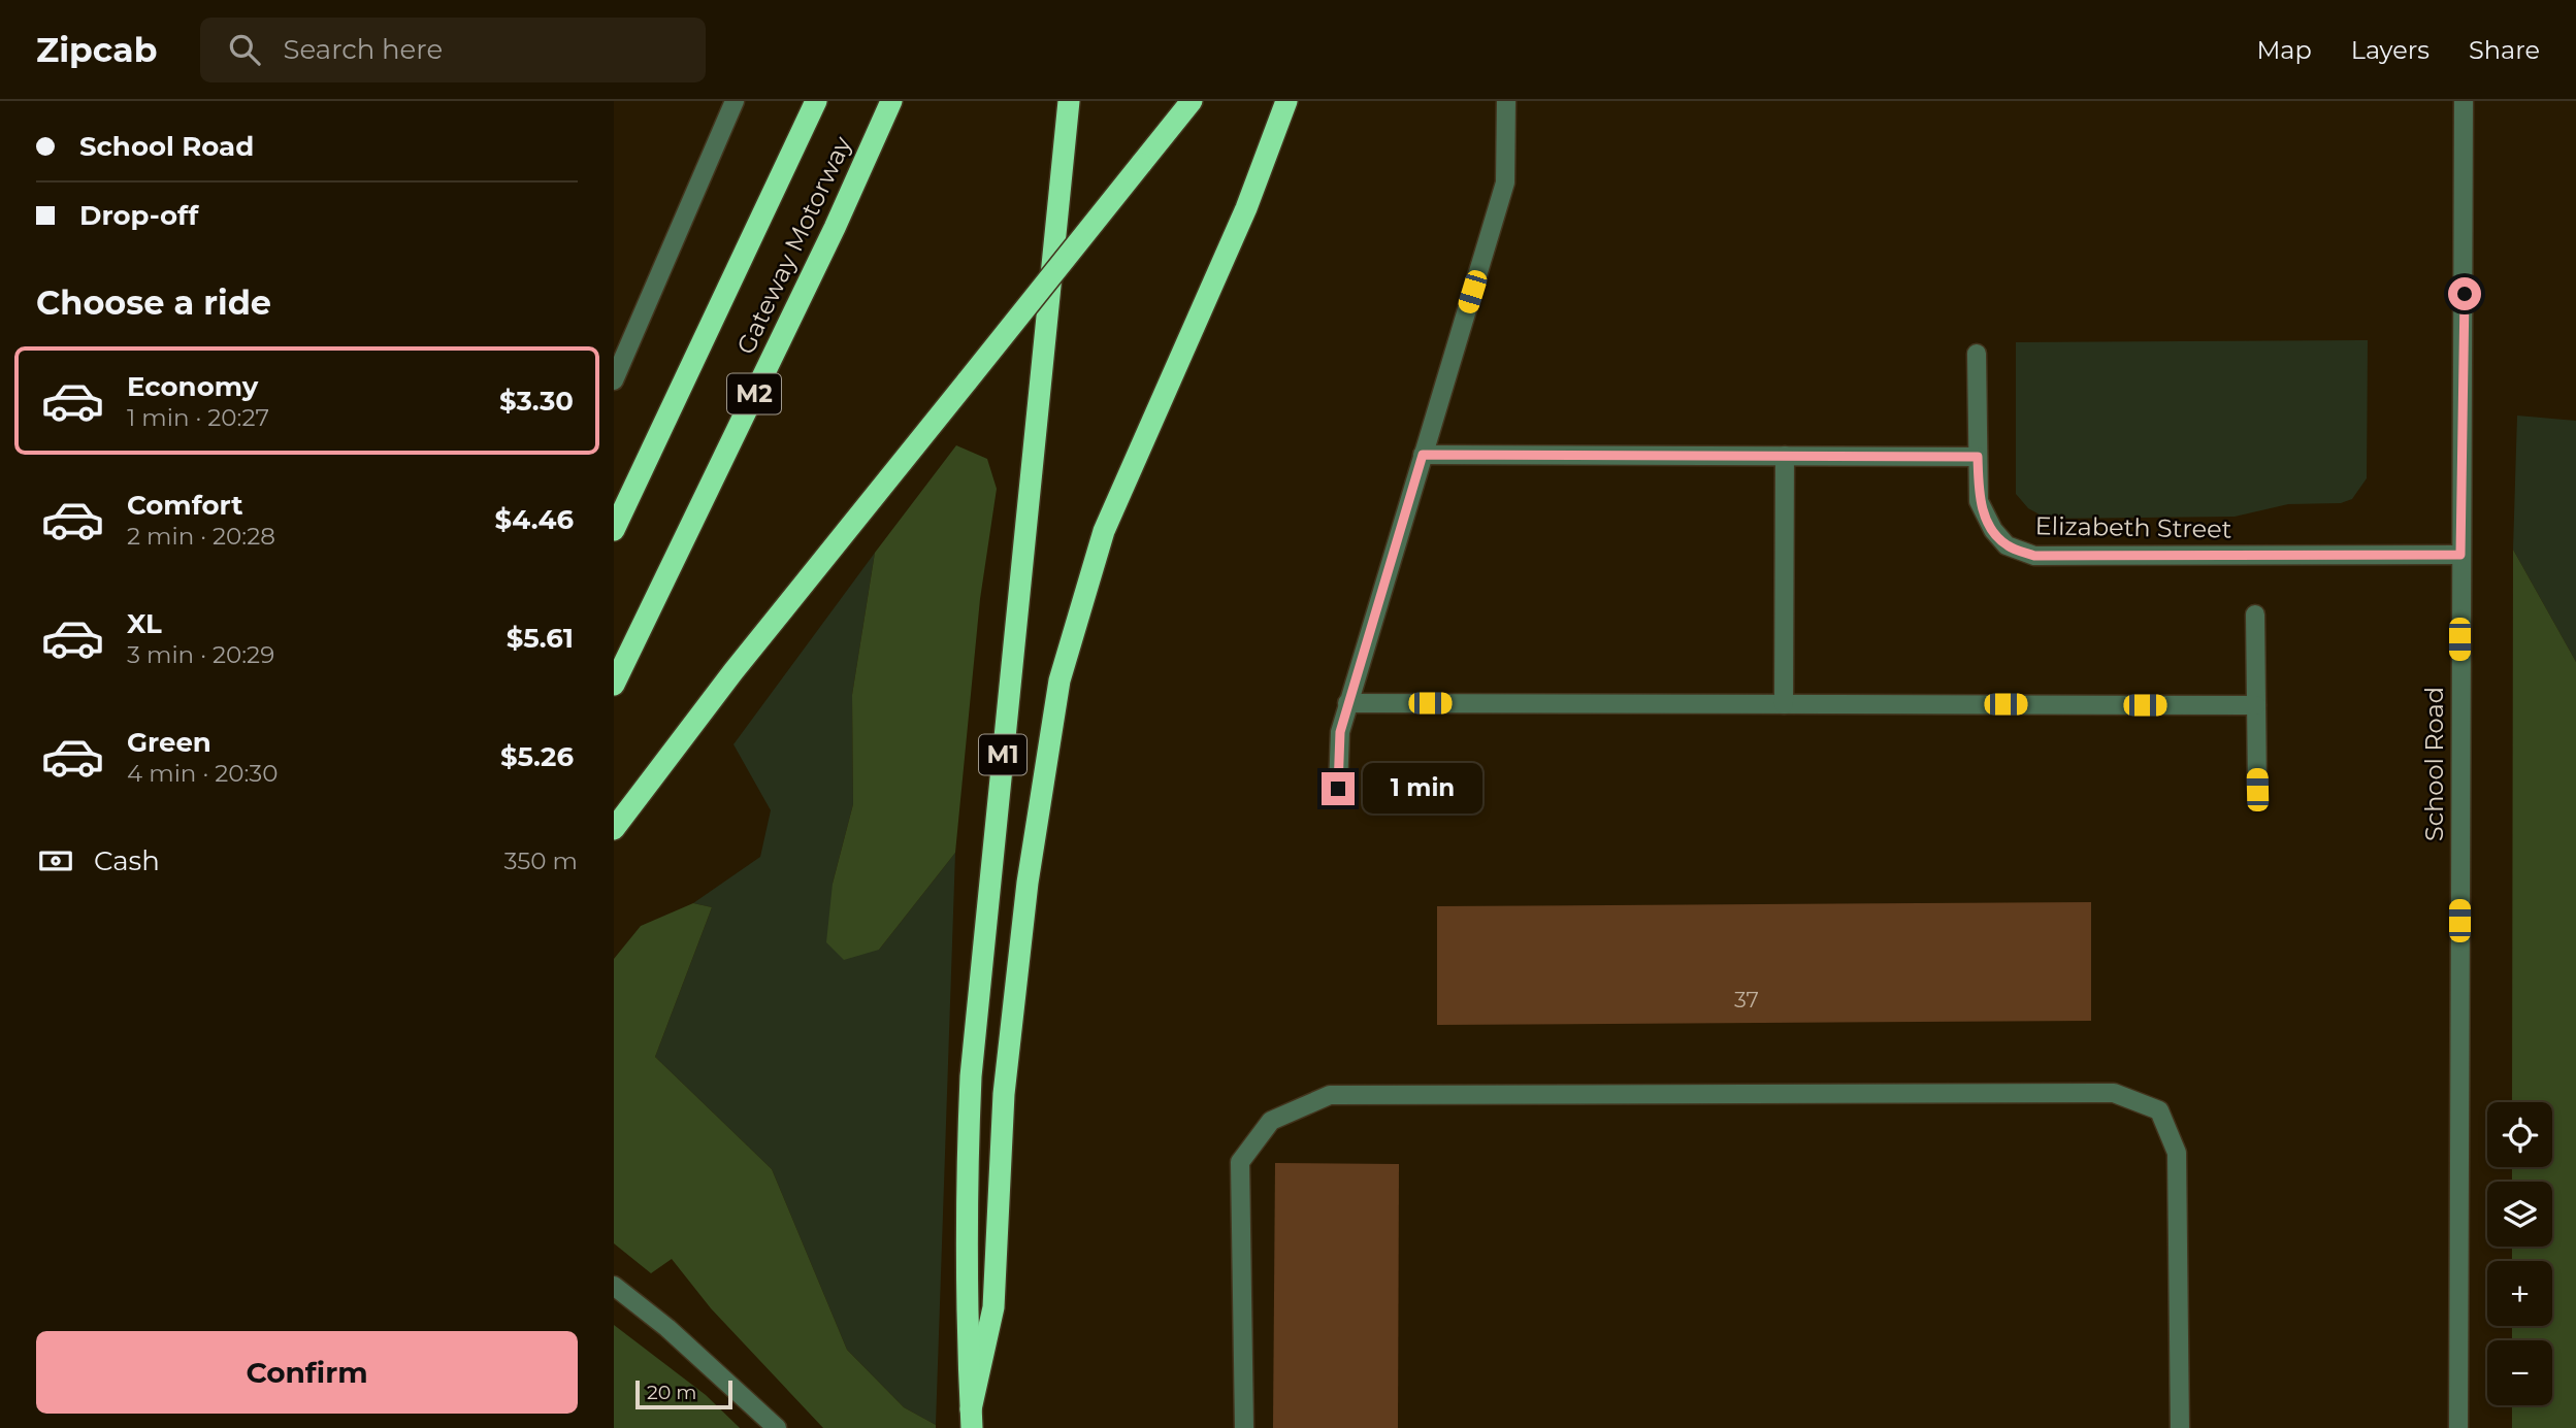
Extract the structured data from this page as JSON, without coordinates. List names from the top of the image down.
{
  "streets": {
    "highway": ["Gateway Motorway", "M2", "M1"],
    "street": ["Elizabeth Street", "School Road"]
  },
  "crossings": [
    ["Elizabeth Street", "School Road"]
  ],
  "house_numbers": ["37"],
  "scale_bar": "20 m",
  "page": {
    "header": "Zipcab",
    "search": "Search here",
    "nav": ["Map", "Layers", "Share"],
    "banner": ["School Road", "Drop-off"],
    "heading": "Choose a ride",
    "list": [
      {
        "name": "Economy",
        "note": "1 min · 20:27",
        "value": "$3.30"
      },
      {
        "name": "Comfort",
        "note": "2 min · 20:28",
        "value": "$4.46"
      },
      {
        "name": "XL",
        "note": "3 min · 20:29",
        "value": "$5.61"
      },
      {
        "name": "Green",
        "note": "4 min · 20:30",
        "value": "$5.26"
      }
    ],
    "bubble": "1 min",
    "pay": ["Cash", "350 m"],
    "map_buttons": ["+", "−"],
    "buttons": "Confirm",
    "scale": "20 m"
  }
}
